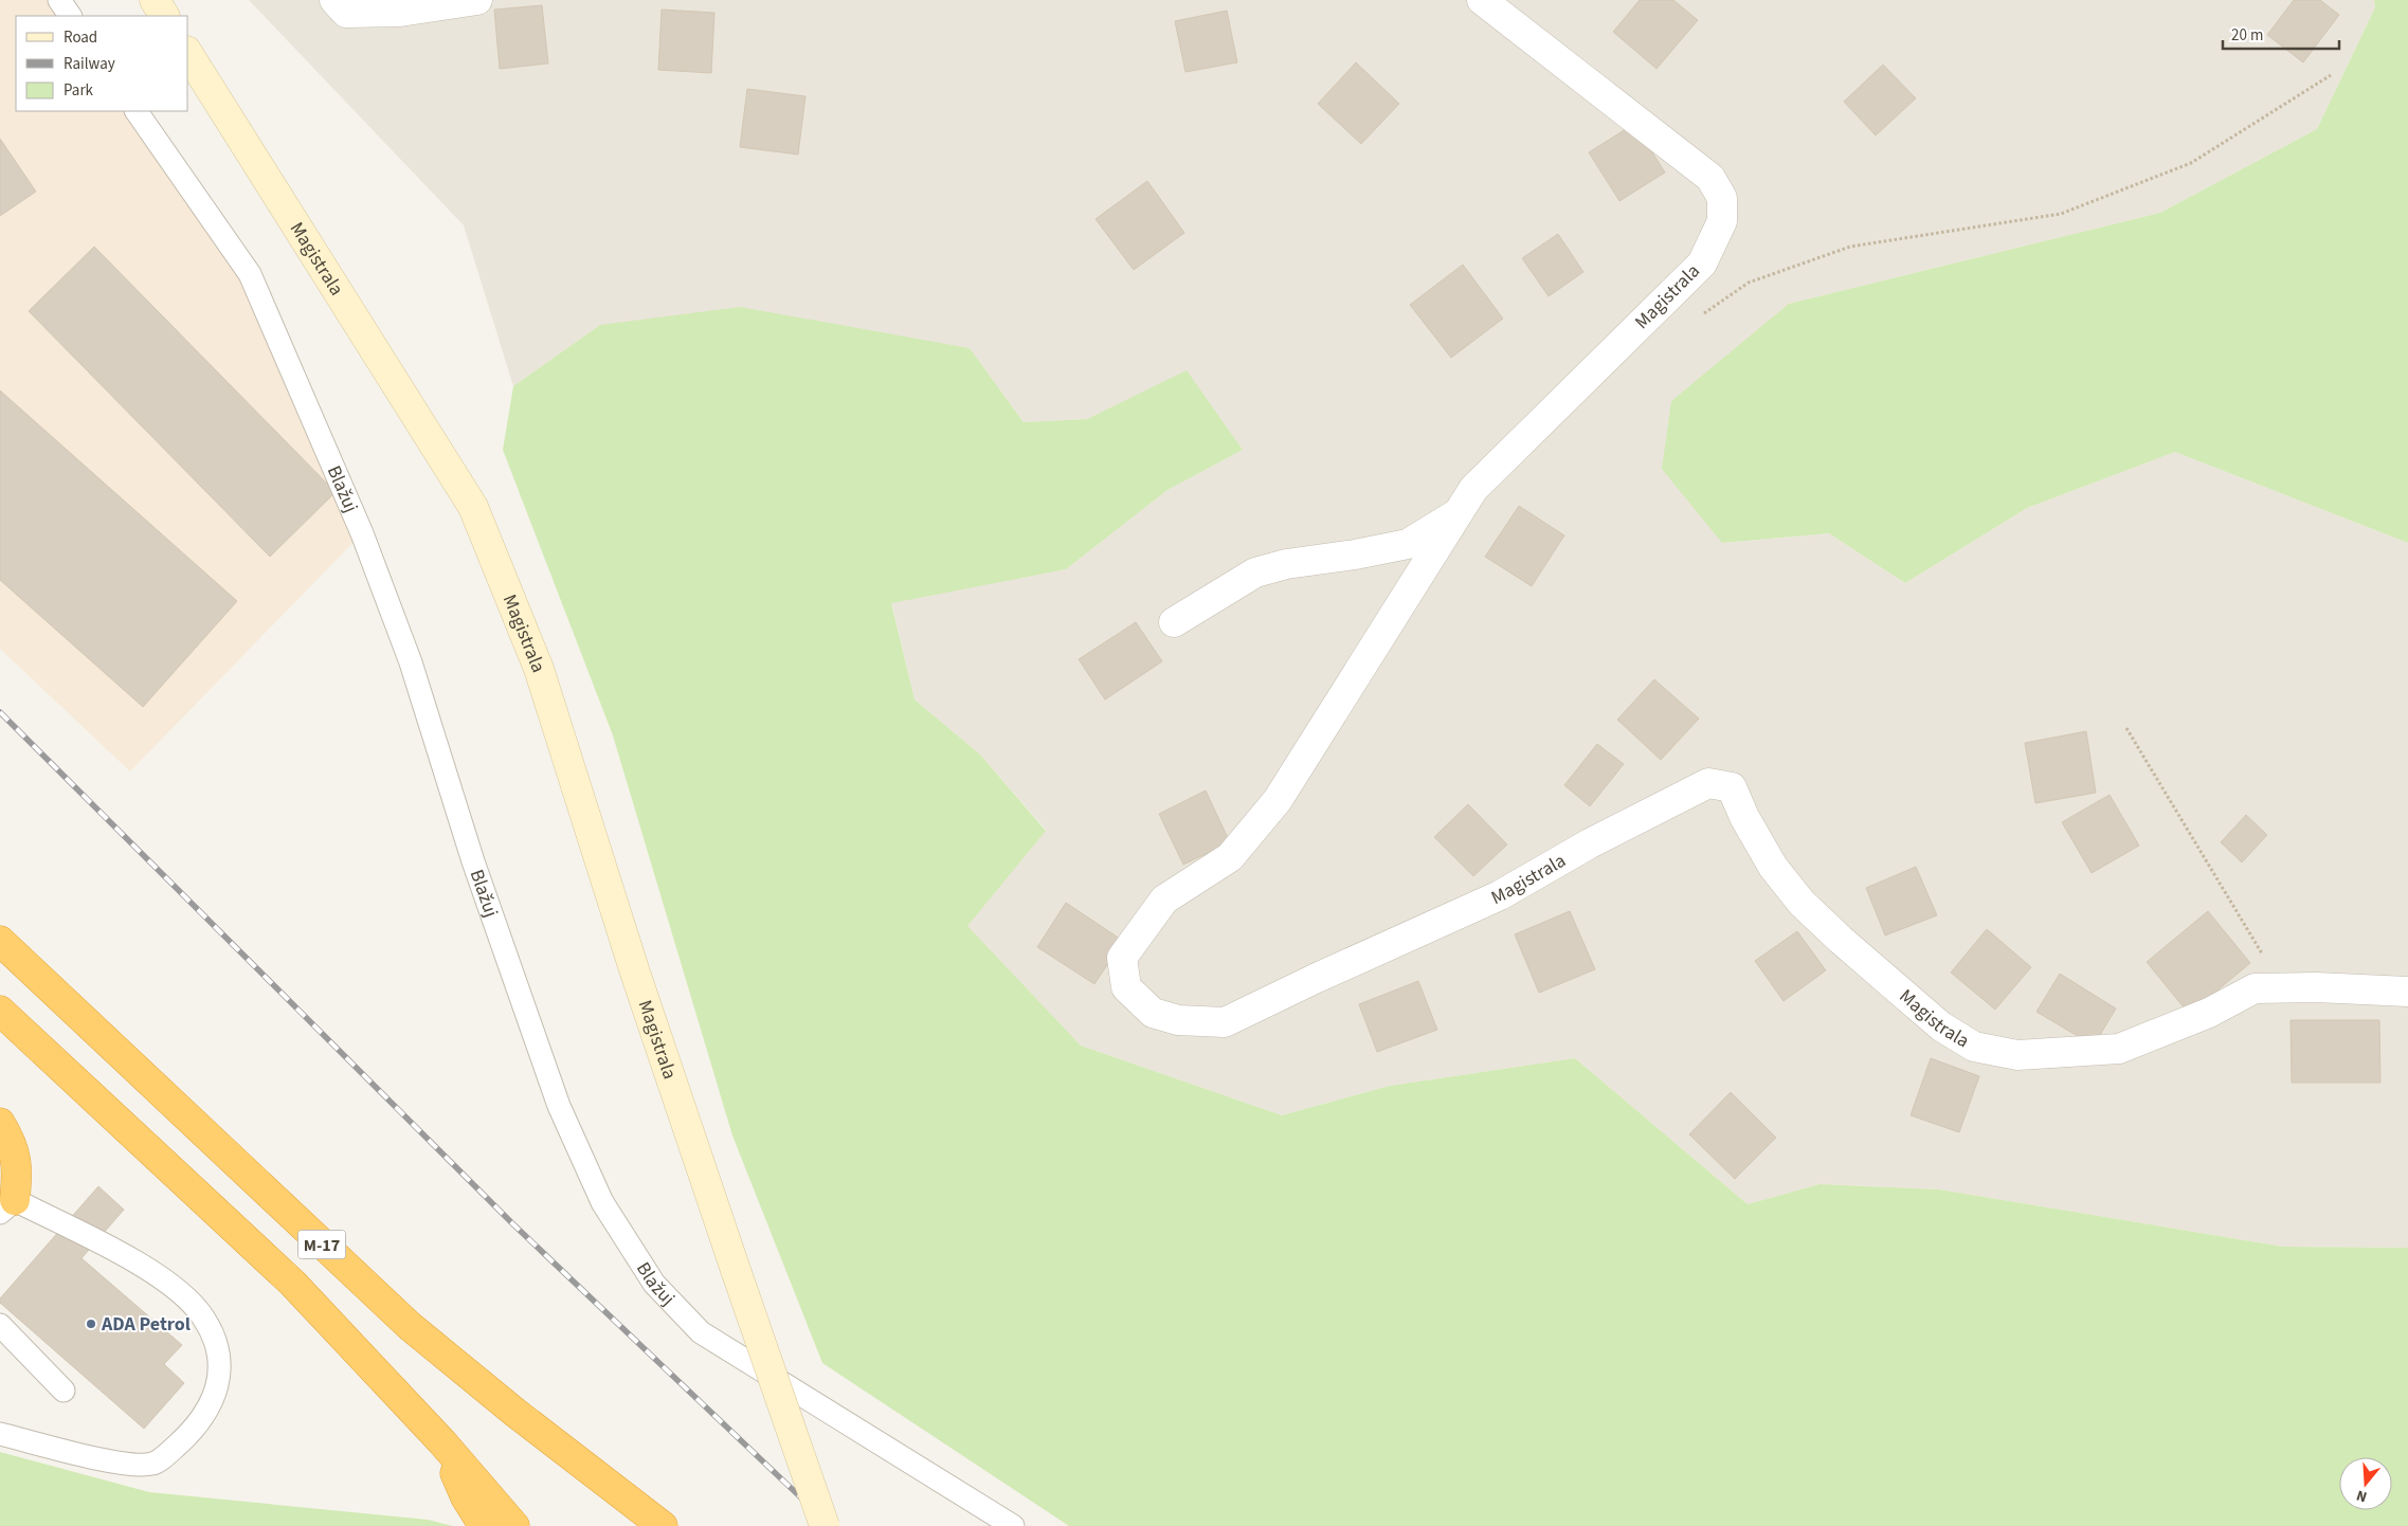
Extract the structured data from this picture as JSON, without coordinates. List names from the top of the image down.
{
  "streets": {
    "highway": ["M-17"],
    "main road": ["Magistrala"],
    "lane": ["Blažuj"]
  },
  "places": ["ADA Petrol"],
  "legend": ["Road", "Railway", "Park"],
  "scale_bar": "20 m",
  "north": "bottom"
}
